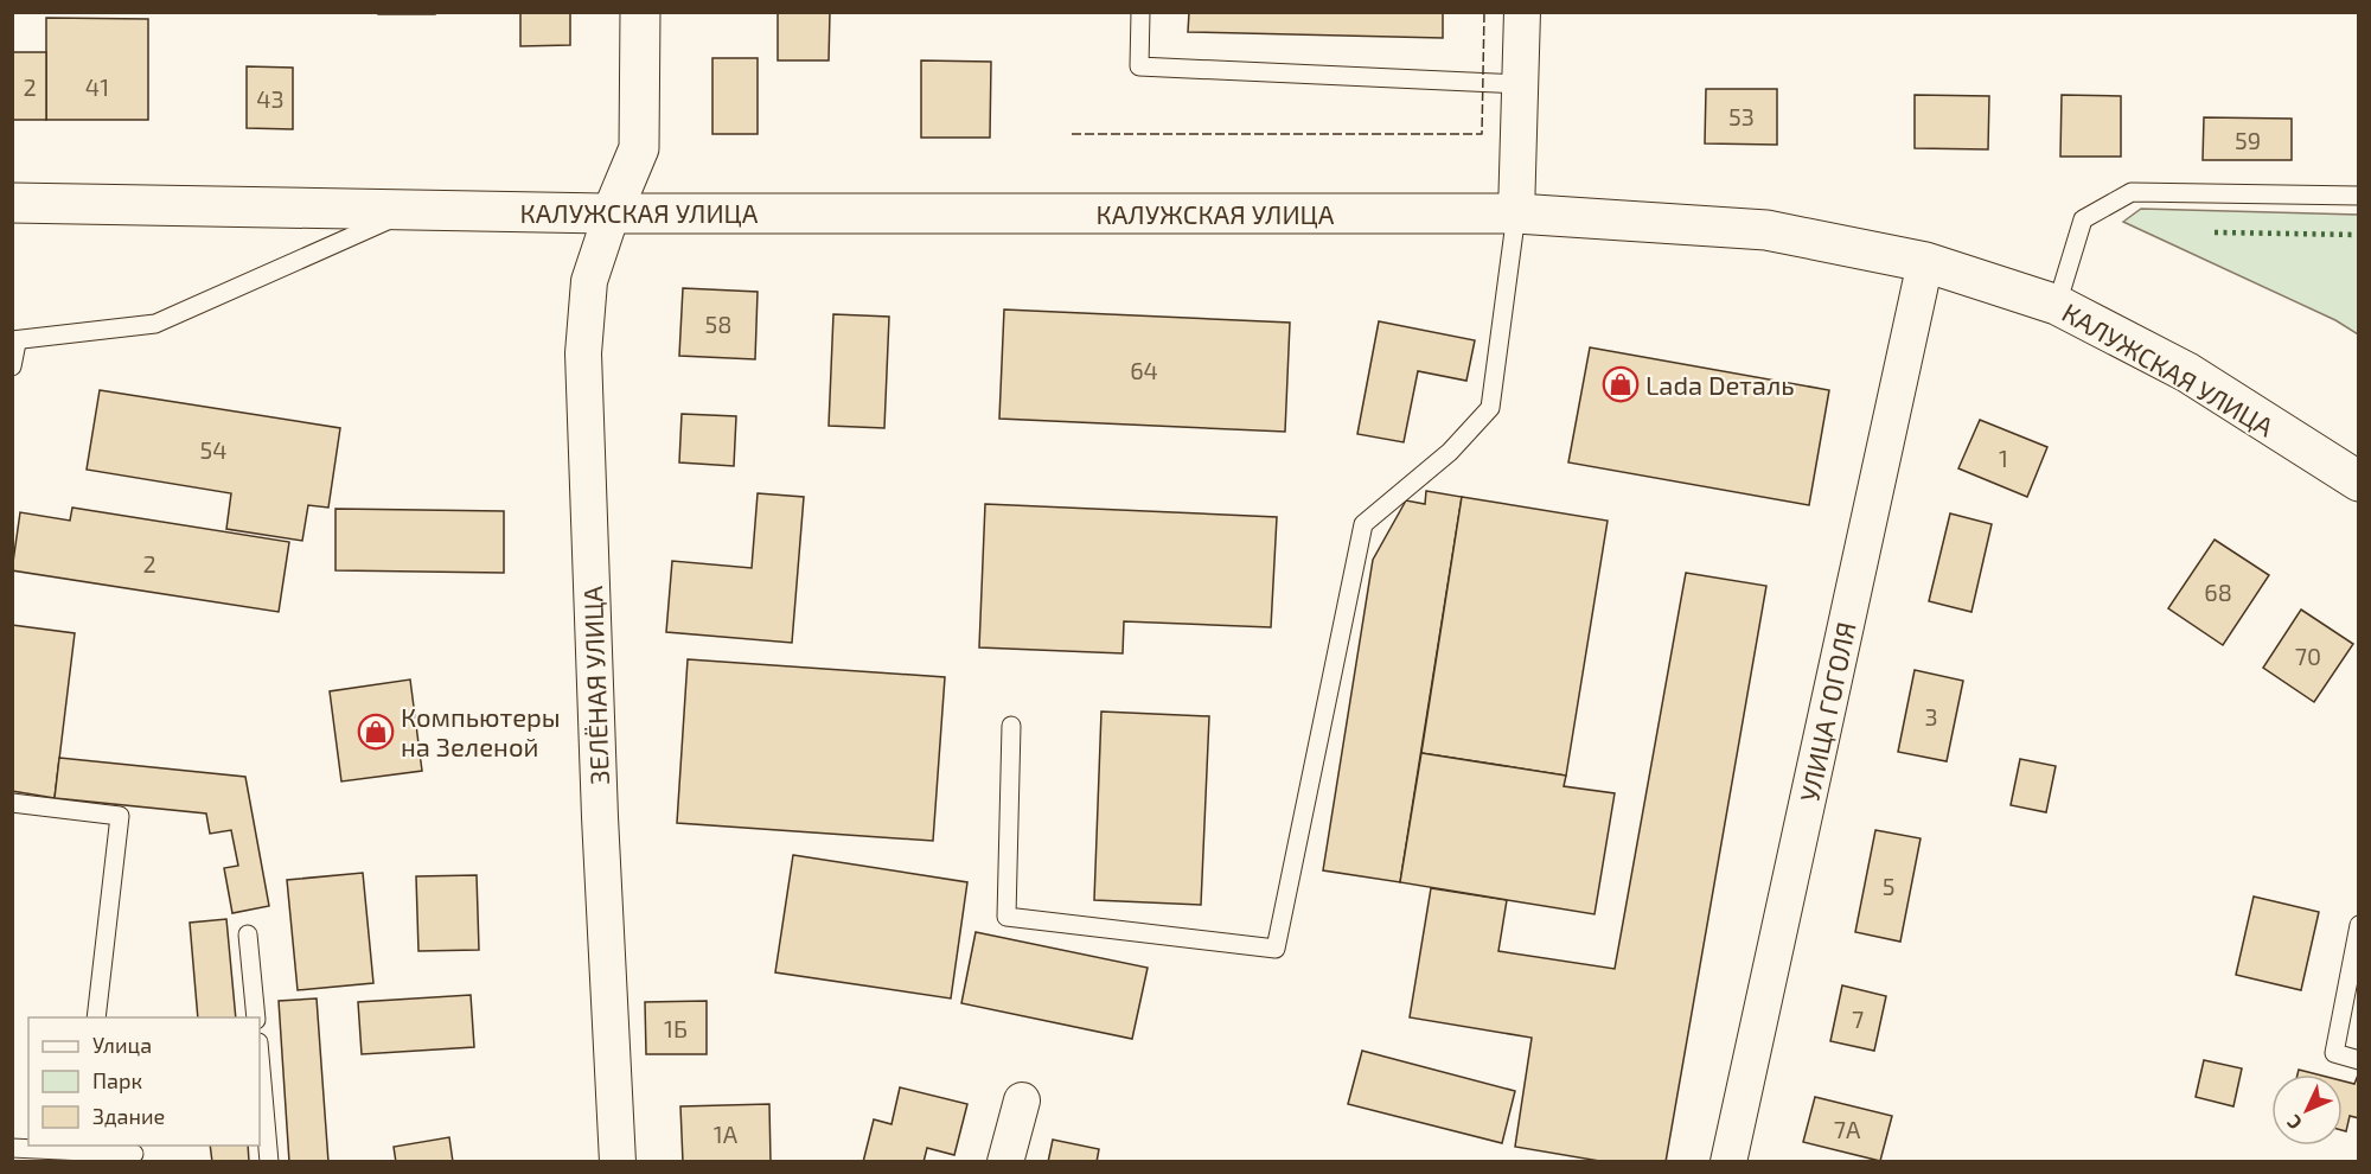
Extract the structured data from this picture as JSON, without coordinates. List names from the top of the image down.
{
  "streets": {
    "main road": ["КАЛУЖСКАЯ УЛИЦА"],
    "street": ["ЗЕЛЁНАЯ УЛИЦА", "УЛИЦА ГОГОЛЯ"]
  },
  "crossings": [
    ["КАЛУЖСКАЯ УЛИЦА", "ЗЕЛЁНАЯ УЛИЦА"],
    ["КАЛУЖСКАЯ УЛИЦА", "УЛИЦА ГОГОЛЯ"]
  ],
  "places": {
    "shop": ["Lada Dеталь", "Компьютеры на Зеленой"]
  },
  "house_numbers": [
    "2",
    "41",
    "43",
    "53",
    "59",
    "58",
    "64",
    "54",
    "1",
    "2",
    "68",
    "70",
    "3",
    "5",
    "7",
    "1Б",
    "7А",
    "1А"
  ],
  "legend": ["Улица", "Парк", "Здание"],
  "north": "bottom left"
}
